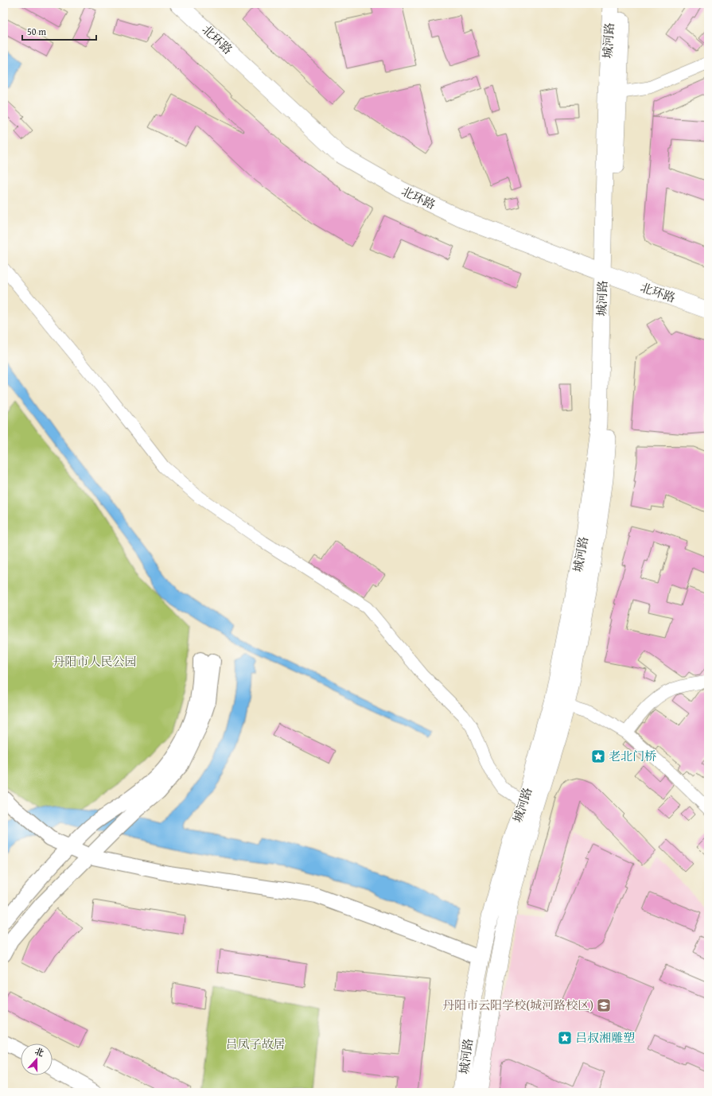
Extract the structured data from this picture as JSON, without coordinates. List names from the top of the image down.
{
  "streets": {
    "main road": ["北环路", "城河路"]
  },
  "crossings": [
    ["北环路", "城河路"]
  ],
  "parks": ["丹阳市人民公园", "吕凤子故居"],
  "places": {
    "place": ["老北门桥", "吕叔湘雕塑"],
    "school or university": ["丹阳市云阳学校(城河路校区)"]
  },
  "scale_bar": "50 m",
  "north": "top"
}
